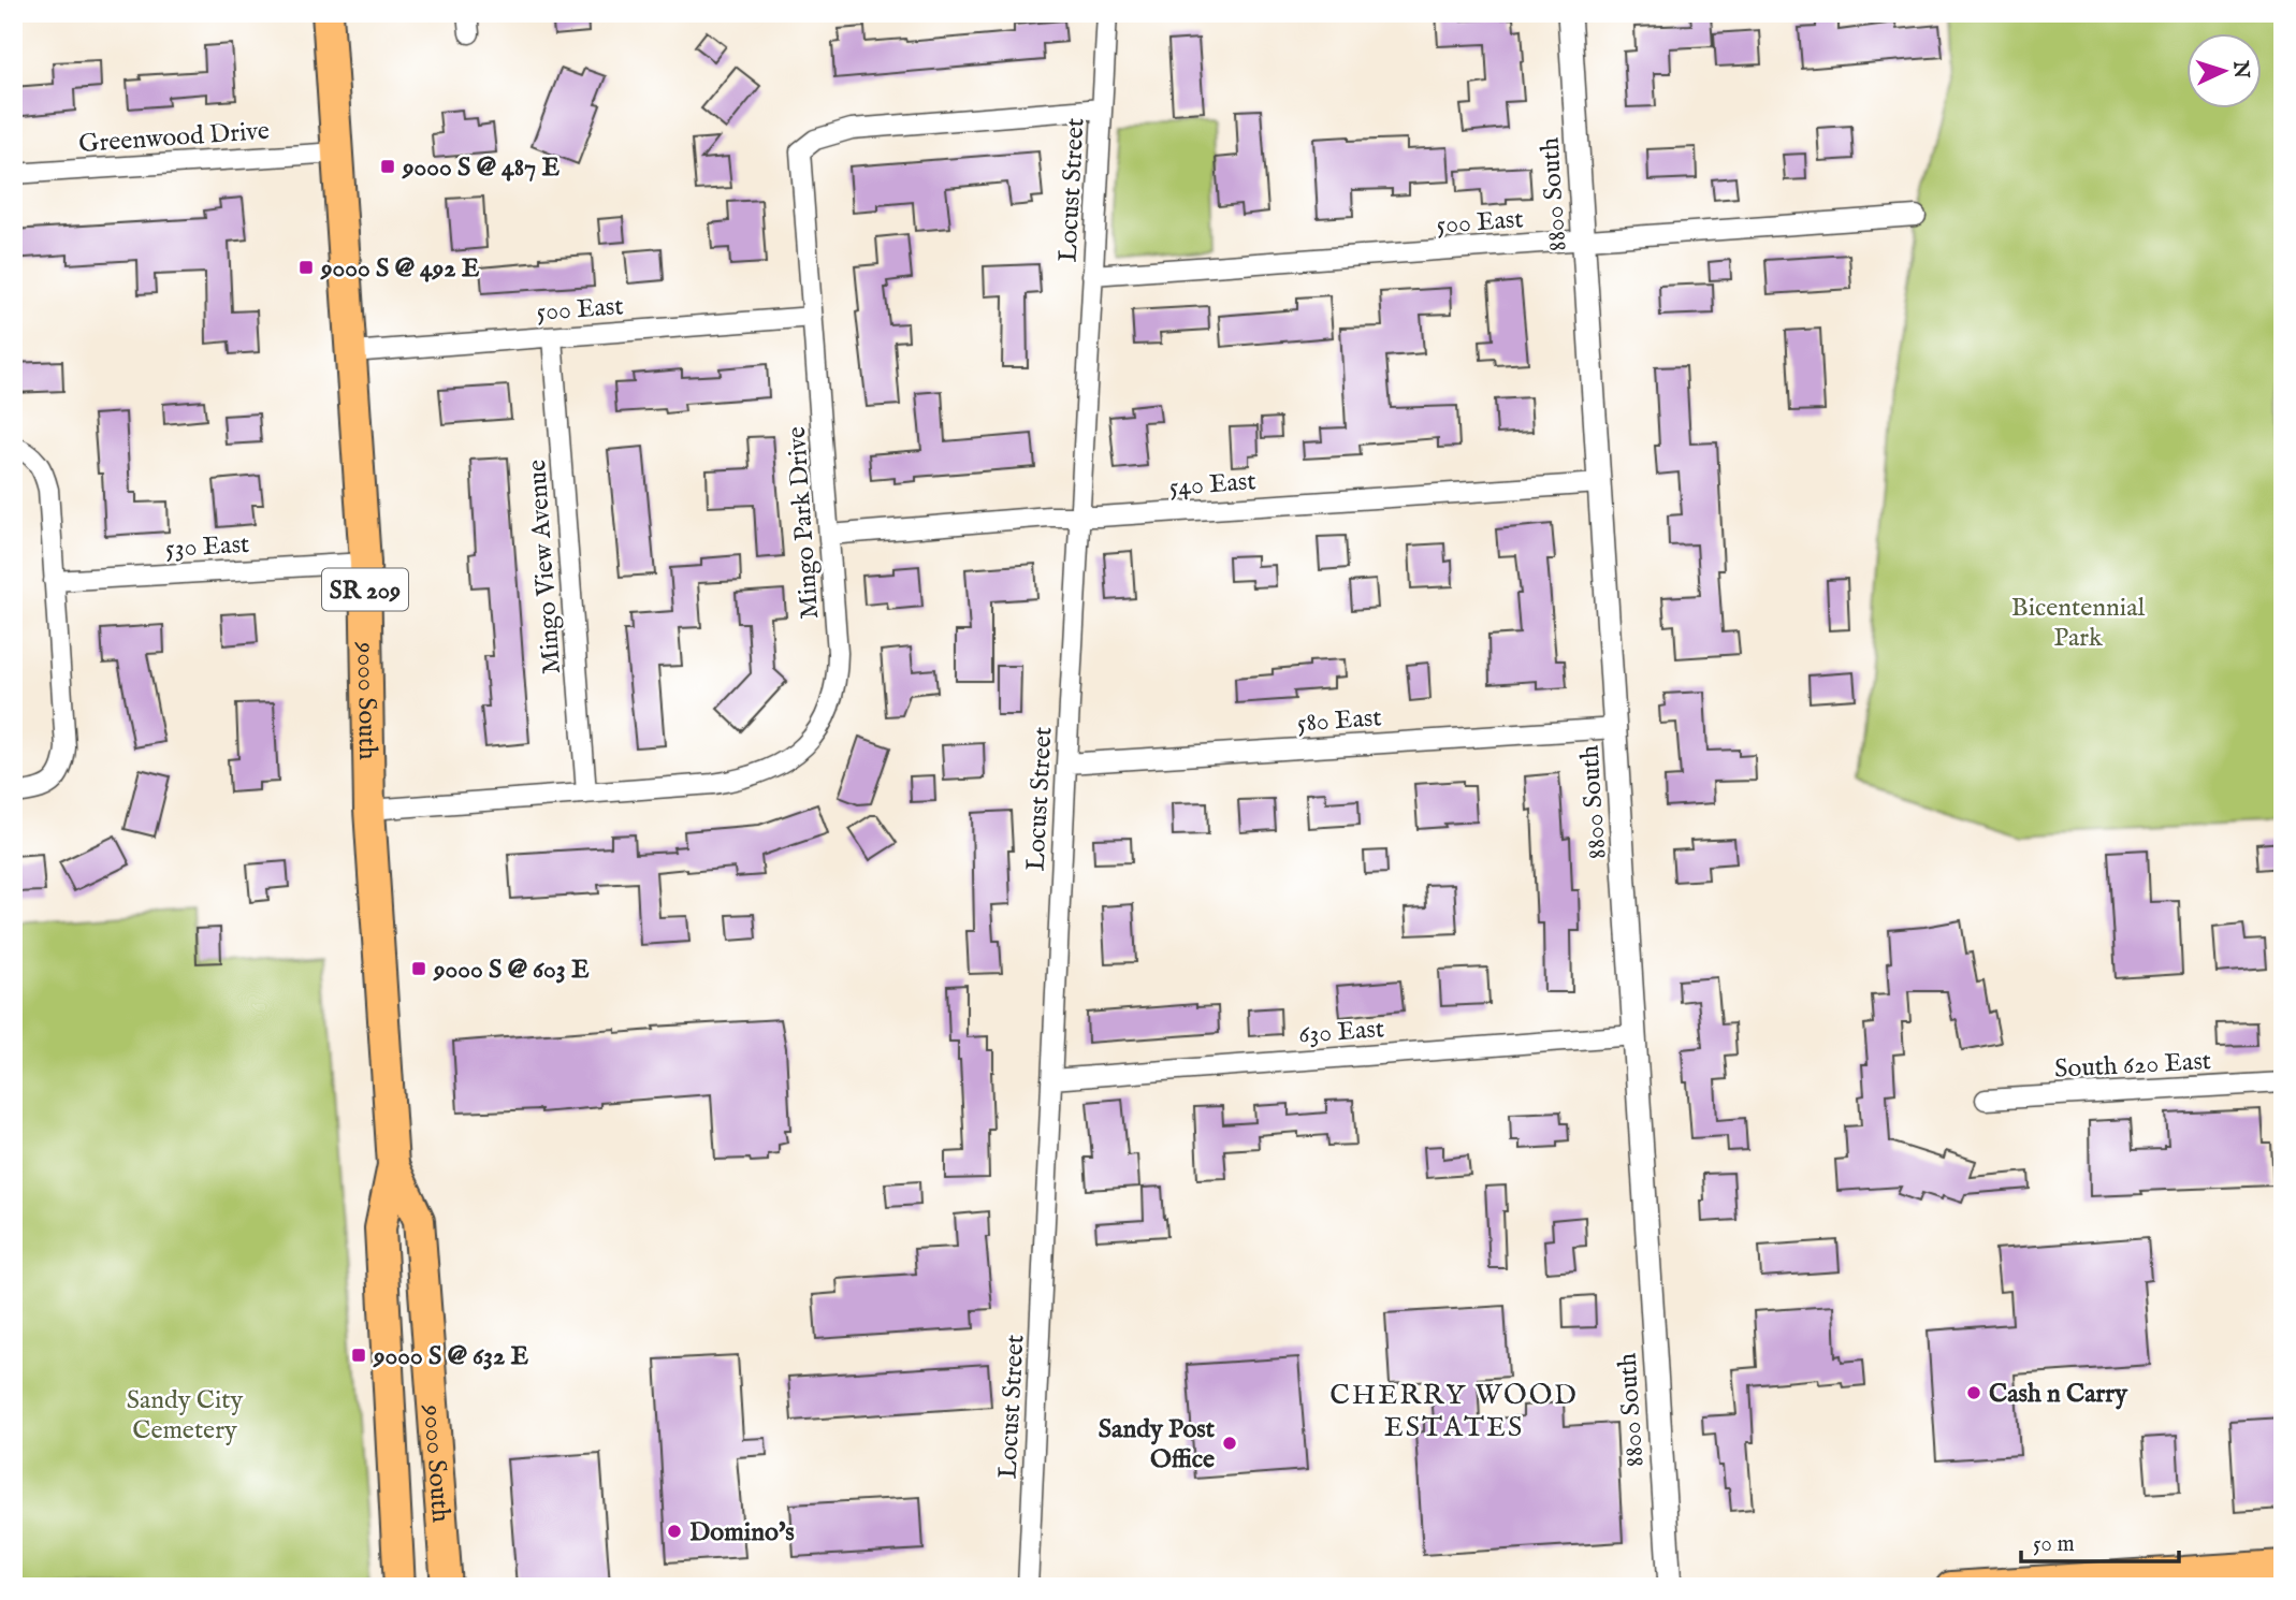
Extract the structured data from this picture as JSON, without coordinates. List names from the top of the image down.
{
  "streets": {
    "main road": ["SR 209", "9000 South"],
    "street": [
      "Greenwood Drive",
      "Locust Street",
      "8800 South",
      "500 East",
      "540 East",
      "Mingo Park Drive",
      "530 East",
      "Mingo View Avenue",
      "580 East",
      "630 East",
      "South 620 East"
    ]
  },
  "crossings": [
    ["Greenwood Drive", "9000 South"],
    ["Locust Street", "500 East"],
    ["Locust Street", "540 East"],
    ["Locust Street", "Mingo Park Drive"],
    ["Locust Street", "580 East"],
    ["Locust Street", "630 East"],
    ["8800 South", "500 East"],
    ["8800 South", "540 East"],
    ["8800 South", "580 East"],
    ["8800 South", "630 East"],
    ["500 East", "Mingo Park Drive"],
    ["500 East", "Mingo View Avenue"],
    ["500 East", "9000 South"],
    ["540 East", "Mingo Park Drive"],
    ["Mingo Park Drive", "Mingo View Avenue"],
    ["Mingo Park Drive", "9000 South"],
    ["530 East", "9000 South"]
  ],
  "districts": ["CHERRY WOOD ESTATES"],
  "parks": ["Bicentennial Park", "Sandy City Cemetery"],
  "places": {
    "transit": [
      "9000 S @ 487 E",
      "9000 S @ 492 E",
      "9000 S @ 603 E",
      "9000 S @ 632 E"
    ],
    "other": ["Cash n Carry", "Sandy Post Office", "Domino's"]
  },
  "scale_bar": "50 m",
  "north": "right"
}
